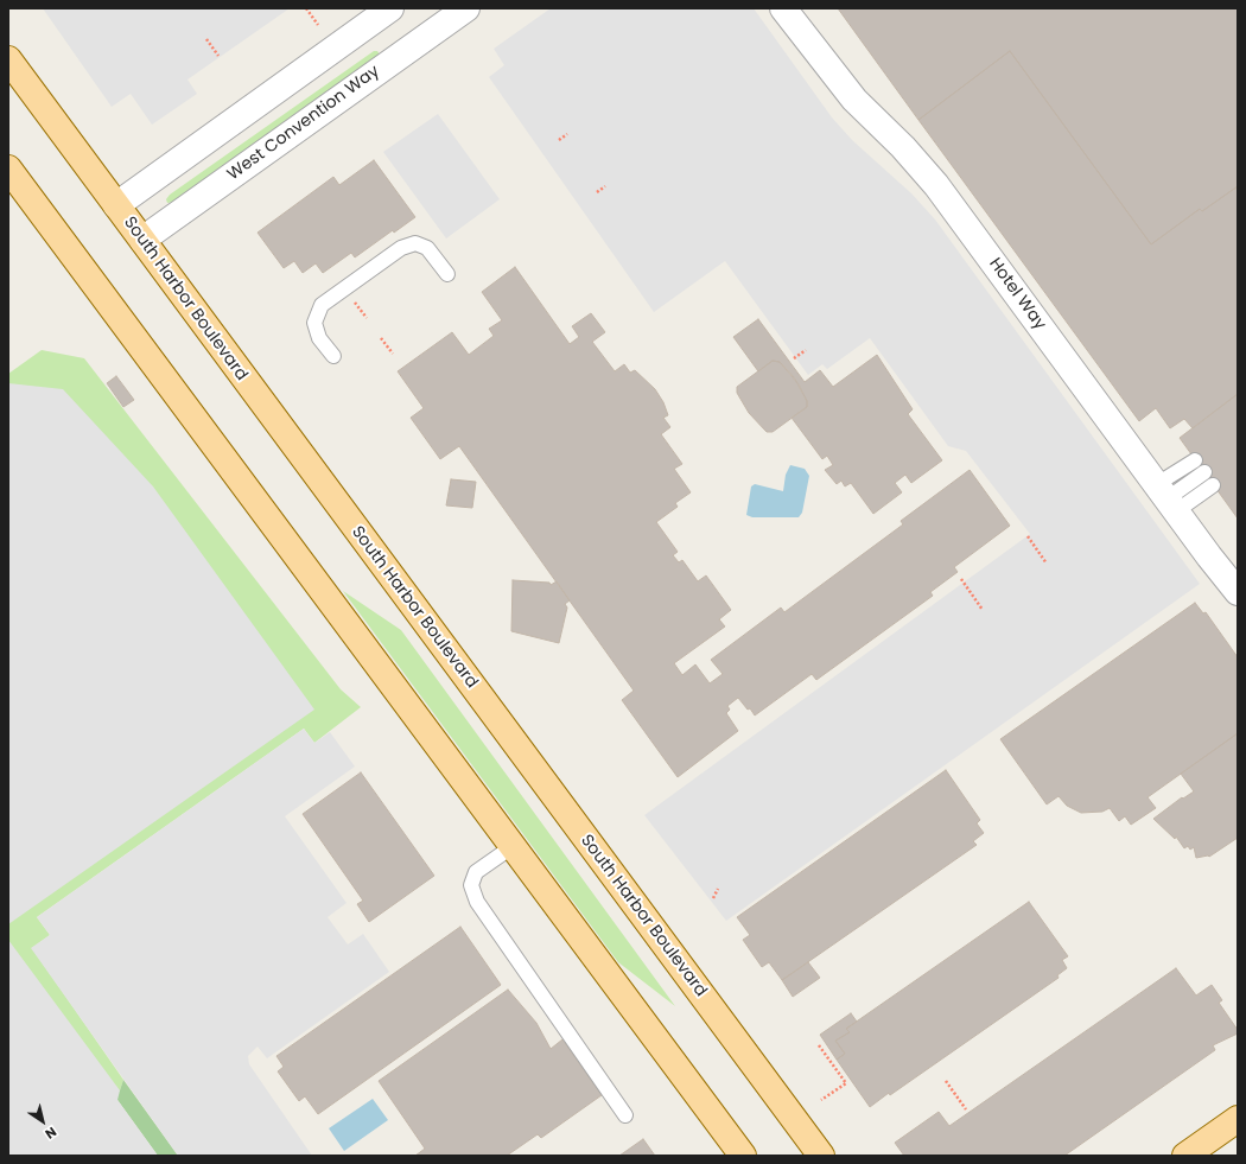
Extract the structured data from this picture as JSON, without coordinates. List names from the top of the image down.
{
  "streets": {
    "main road": ["South Harbor Boulevard"],
    "street": ["West Convention Way", "Hotel Way"]
  },
  "crossings": [
    ["West Convention Way", "South Harbor Boulevard"]
  ],
  "north": "bottom right"
}
